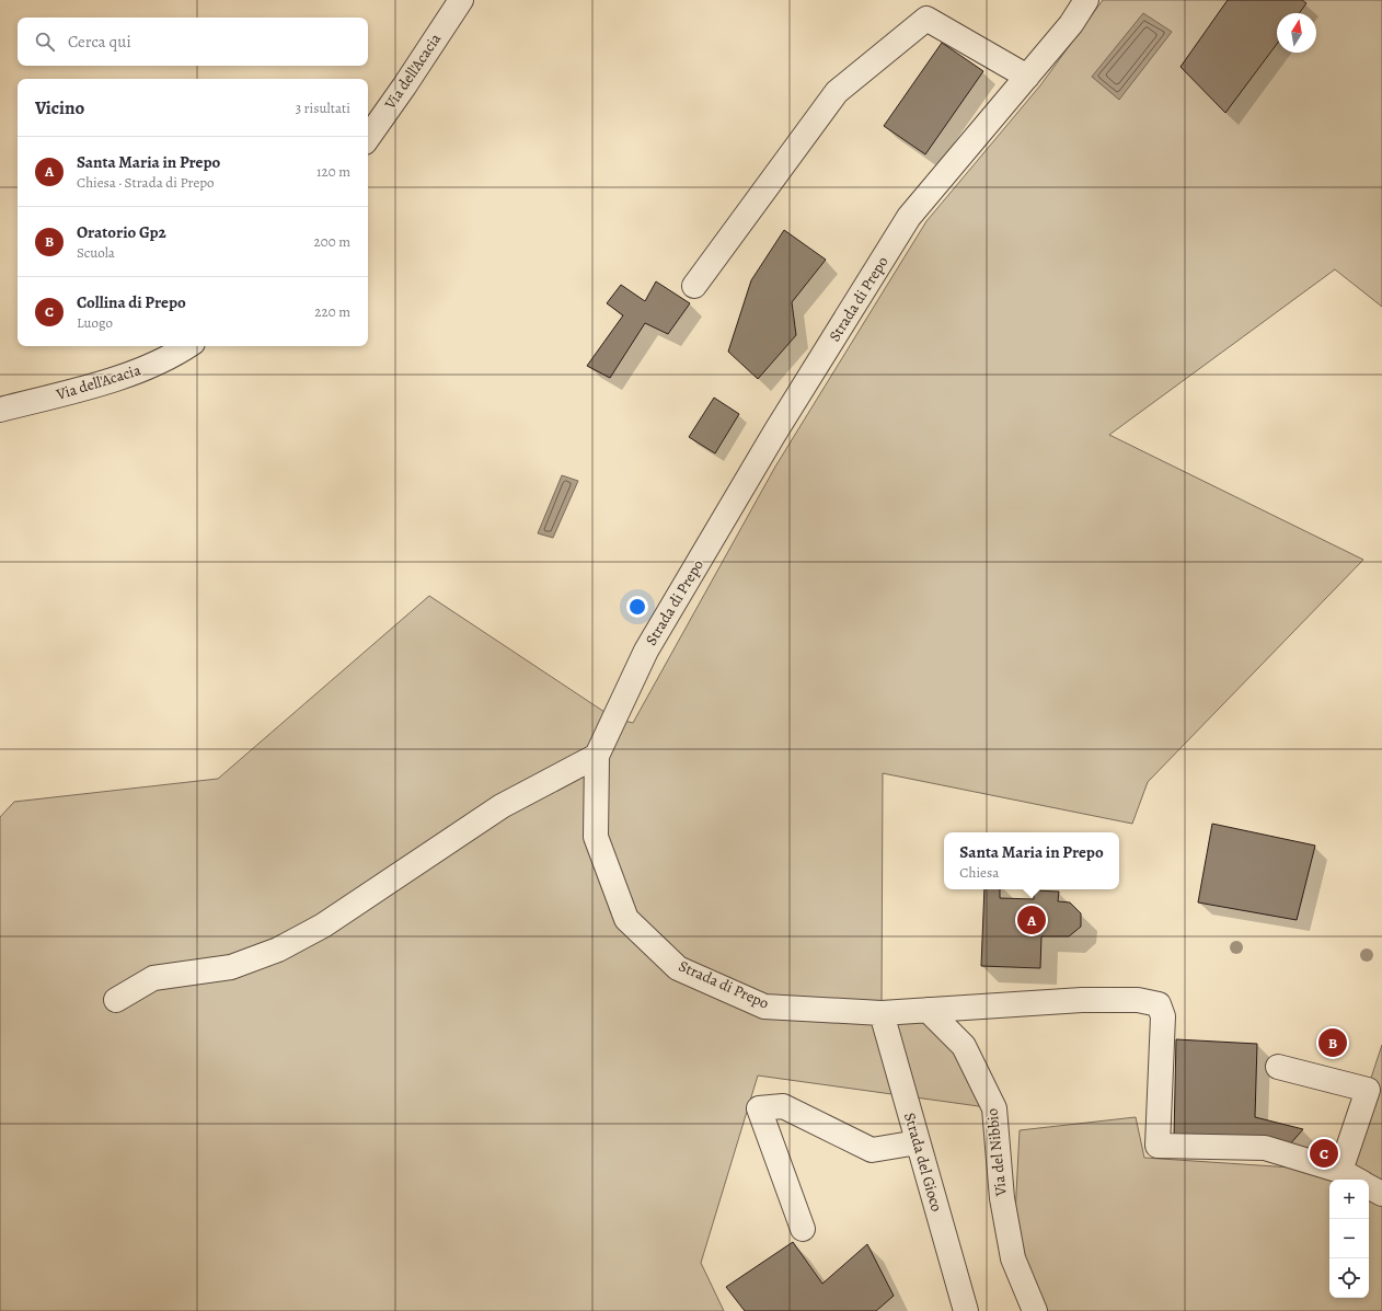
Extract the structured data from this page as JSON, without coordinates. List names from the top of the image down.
{
  "streets": {
    "street": [
      "Via dell'Acacia",
      "Strada di Prepo",
      "Via del Nibbio",
      "Strada del Gioco"
    ]
  },
  "crossings": [
    ["Strada di Prepo", "Via del Nibbio"],
    ["Strada di Prepo", "Strada del Gioco"]
  ],
  "north": "top",
  "page": {
    "search": "Cerca qui",
    "heading": ["Vicino", "3 risultati"],
    "list": [
      {
        "mark": "A",
        "name": "Santa Maria in Prepo",
        "note": "Chiesa · Strada di Prepo",
        "value": "120 m"
      },
      {
        "mark": "B",
        "name": "Oratorio Gp2",
        "note": "Scuola",
        "value": "200 m"
      },
      {
        "mark": "C",
        "name": "Collina di Prepo",
        "note": "Luogo",
        "value": "220 m"
      }
    ],
    "popup": ["Santa Maria in Prepo", "Chiesa"],
    "pins": ["A", "B", "C"],
    "map_buttons": ["+", "−"]
  }
}
